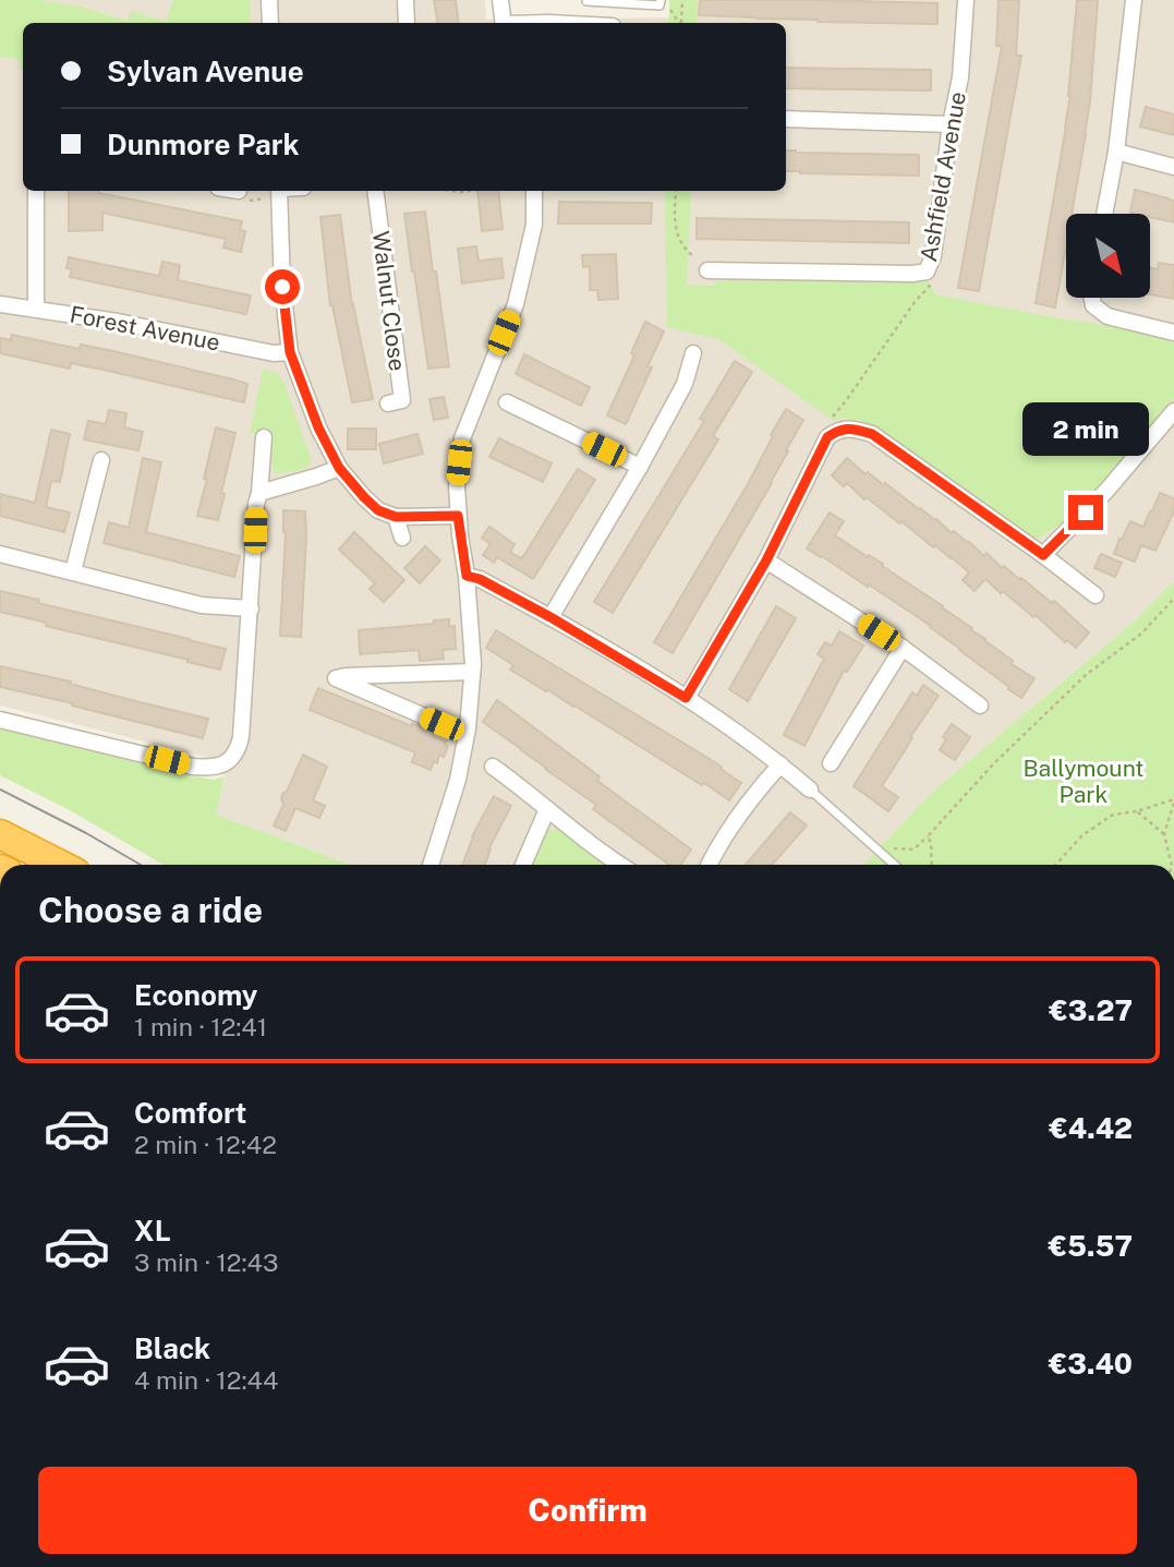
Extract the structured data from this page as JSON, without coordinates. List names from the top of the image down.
{
  "streets": {
    "street": ["Ashfield Avenue", "Walnut Close", "Forest Avenue"]
  },
  "parks": ["Ballymount Park"],
  "north": "bottom right",
  "page": {
    "banner": ["Sylvan Avenue", "Dunmore Park"],
    "bubble": "2 min",
    "heading": "Choose a ride",
    "list": [
      {
        "name": "Economy",
        "note": "1 min · 12:41",
        "value": "€3.27"
      },
      {
        "name": "Comfort",
        "note": "2 min · 12:42",
        "value": "€4.42"
      },
      {
        "name": "XL",
        "note": "3 min · 12:43",
        "value": "€5.57"
      },
      {
        "name": "Black",
        "note": "4 min · 12:44",
        "value": "€3.40"
      }
    ],
    "buttons": "Confirm"
  }
}
